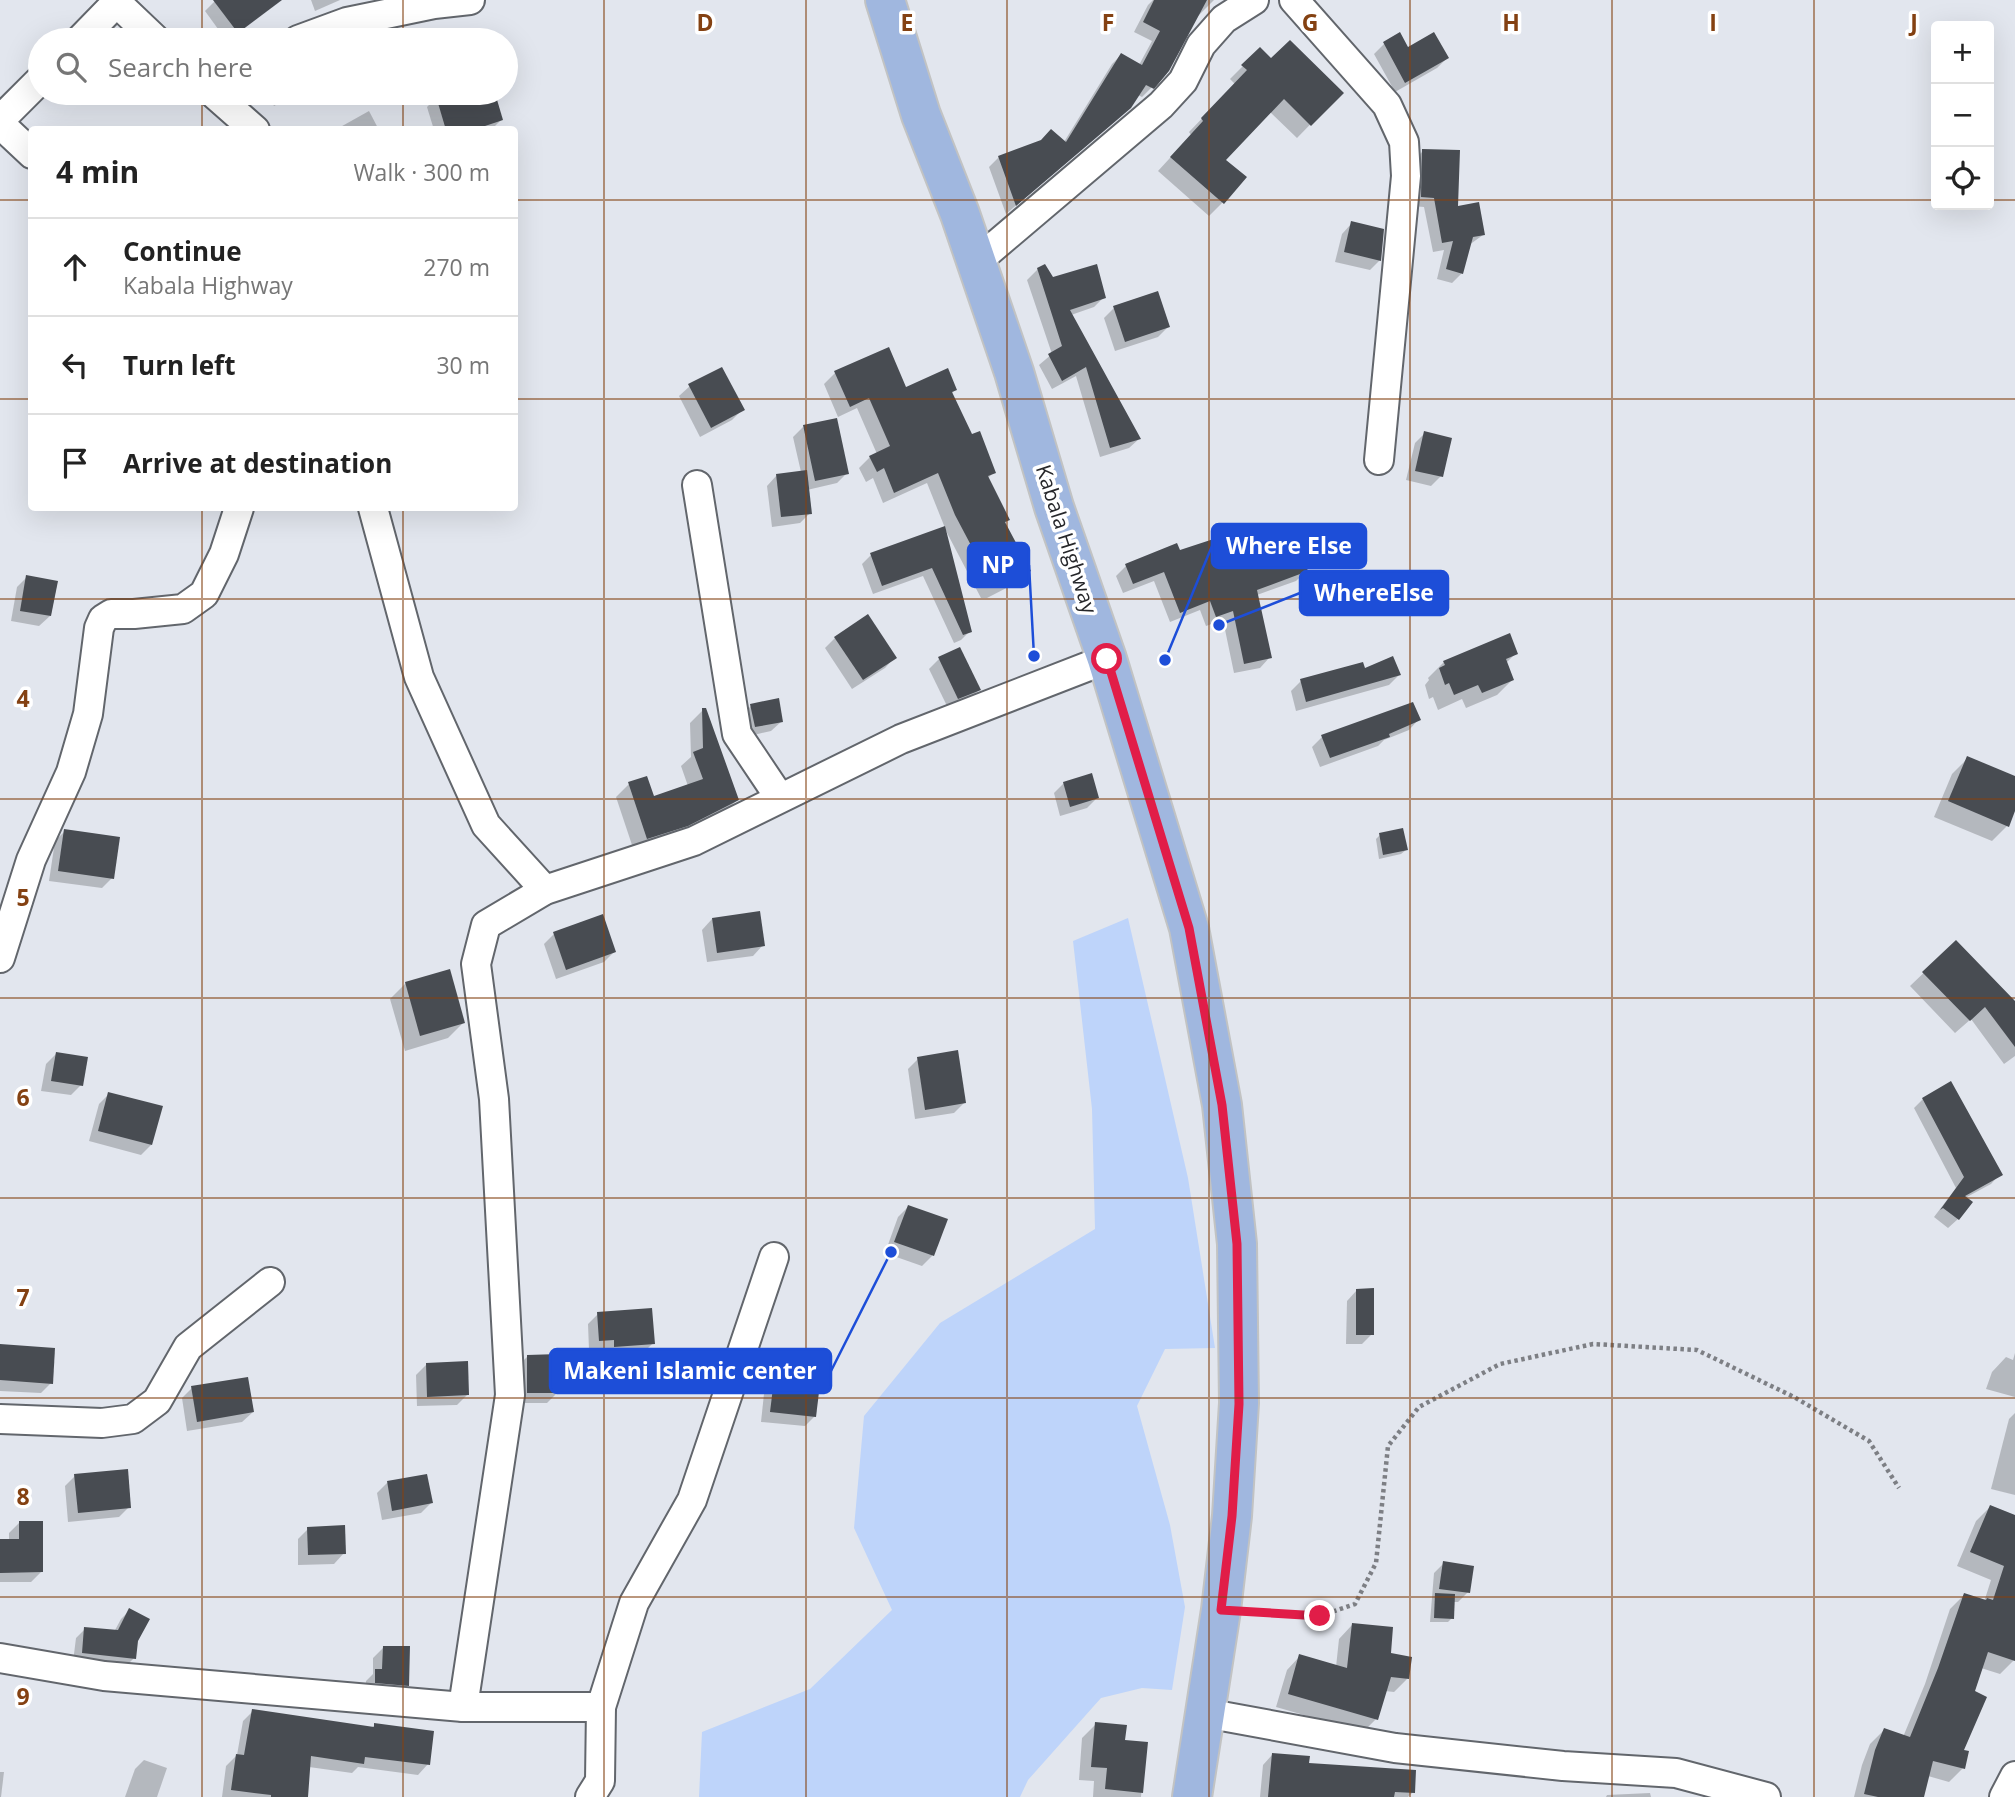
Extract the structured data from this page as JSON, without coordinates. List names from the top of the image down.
{
  "streets": {
    "main road": ["Kabala Highway"]
  },
  "places": [
    "WhereElse",
    "NP",
    "Where Else",
    "Makeni Islamic center"
  ],
  "page": {
    "map_buttons": ["+", "−"],
    "search": "Search here",
    "heading": ["4 min", "Walk · 300 m"],
    "list": [
      ["Continue", "Kabala Highway", "270 m"],
      ["Turn left", "30 m"],
      "Arrive at destination"
    ]
  },
  "grid": {
    "columns": [
      "D",
      "E",
      "F",
      "G",
      "H",
      "I",
      "J"
    ],
    "rows": [
      "4",
      "5",
      "6",
      "7",
      "8",
      "9"
    ]
  }
}
